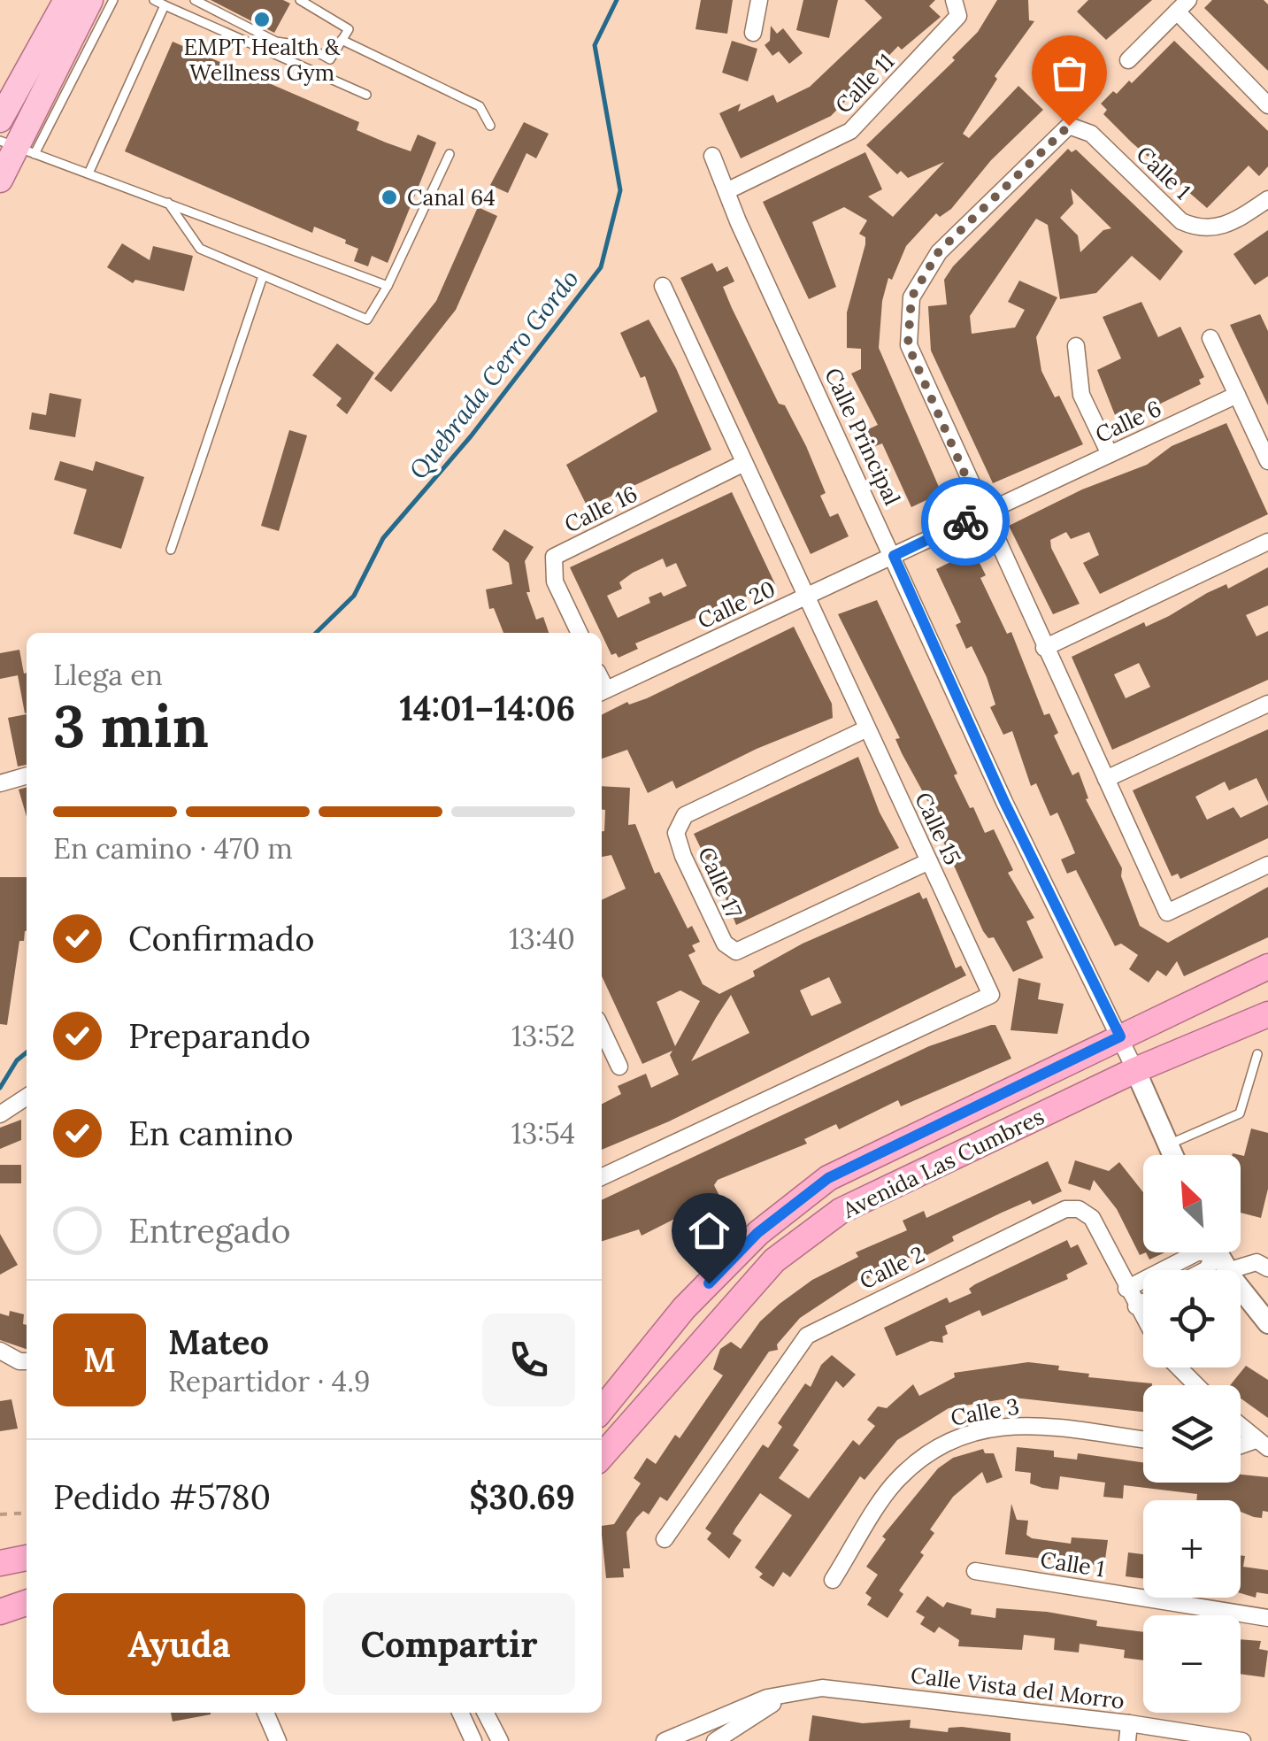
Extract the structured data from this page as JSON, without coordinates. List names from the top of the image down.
{
  "streets": {
    "highway": ["Avenida Las Cumbres"],
    "street": [
      "Calle 11",
      "Calle 1",
      "Calle 6",
      "Calle Principal",
      "Calle 16",
      "Calle 20",
      "Calle 15",
      "Calle 17",
      "Calle 2",
      "Calle 3",
      "Calle Vista del Morro"
    ]
  },
  "crossings": [
    ["Calle 11", "Calle Principal"],
    ["Calle 1", "Calle 6"],
    ["Calle Principal", "Calle 20"],
    ["Calle Principal", "Avenida Las Cumbres"],
    ["Calle 16", "Calle 15"],
    ["Calle 20", "Calle 15"],
    ["Calle 15", "Calle 17"]
  ],
  "water": ["Quebrada Cerro Gordo"],
  "places": ["EMPT Health & Wellness Gym", "Canal 64"],
  "north": "top left",
  "page": {
    "heading": ["3 min", "Llega en", "14:01–14:06"],
    "panel": [
      "Mateo",
      "Repartidor · 4.9",
      "Pedido #5780",
      "$30.69"
    ],
    "bar": "En camino · 470 m",
    "list": [
      ["Confirmado", "13:40"],
      ["Preparando", "13:52"],
      ["En camino", "13:54"],
      "Entregado"
    ],
    "map_buttons": ["+", "−"],
    "round": "M",
    "buttons": ["Ayuda", "Compartir"]
  }
}
